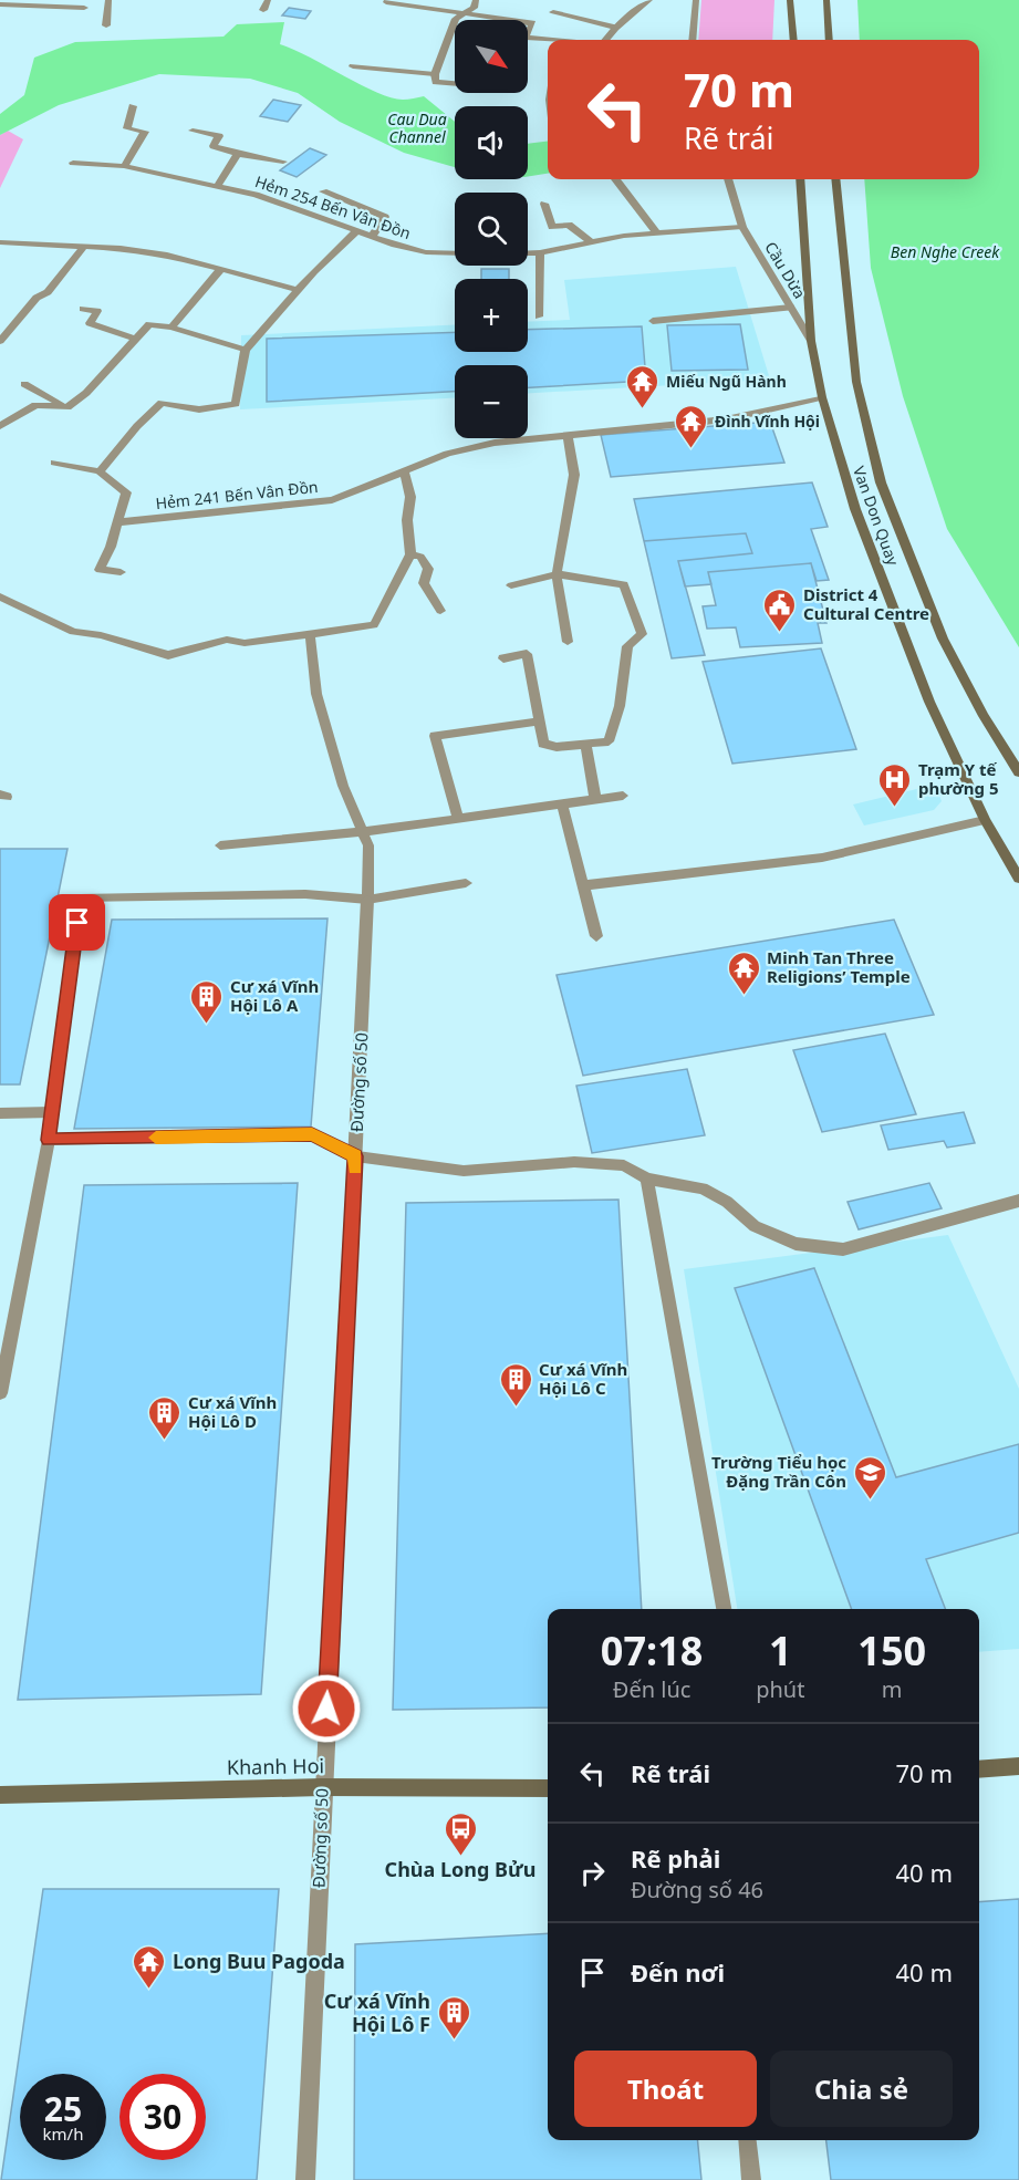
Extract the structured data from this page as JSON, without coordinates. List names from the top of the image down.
{
  "streets": {
    "main road": ["Van Don Quay", "Khanh Hoi"],
    "street": [
      "Hẻm 254 Bến Vân Đồn",
      "Cầu Dừa",
      "Hẻm 241 Bến Vân Đồn",
      "Đường số 50"
    ]
  },
  "crossings": [
    ["Cầu Dừa", "Van Don Quay"],
    ["Hẻm 241 Bến Vân Đồn", "Van Don Quay"],
    ["Đường số 50", "Khanh Hoi"]
  ],
  "water": ["Cau Dua Channel", "Ben Nghe Creek"],
  "places": {
    "temple": [
      "Miếu Ngũ Hành",
      "Đình Vĩnh Hội",
      "Minh Tan Three Religions’ Temple",
      "Long Buu Pagoda"
    ],
    "public building": ["District 4 Cultural Centre"],
    "hospital": ["Trạm Y tế phường 5"],
    "building": [
      "Cư xá Vĩnh Hội Lô A",
      "Cư xá Vĩnh Hội Lô C",
      "Cư xá Vĩnh Hội Lô D",
      "Cư xá Vĩnh Hội Lô F"
    ],
    "school or university": ["Trường Tiểu học Đặng Trần Côn"],
    "bus stop": ["Chùa Long Bửu"]
  },
  "north": "bottom right",
  "page": {
    "map_buttons": ["+", "−"],
    "turn": ["70 m", "Rẽ trái"],
    "eta": [
      "07:18",
      "Đến lúc",
      "1",
      "phút",
      "150",
      "m"
    ],
    "list": [
      {
        "name": "Rẽ trái",
        "value": "70 m"
      },
      {
        "name": "Rẽ phải",
        "note": "Đường số 46",
        "value": "40 m"
      },
      {
        "name": "Đến nơi",
        "value": "40 m"
      }
    ],
    "buttons": ["Thoát", "Chia sẻ"],
    "speed": "25 km/h",
    "limit": "30"
  }
}
